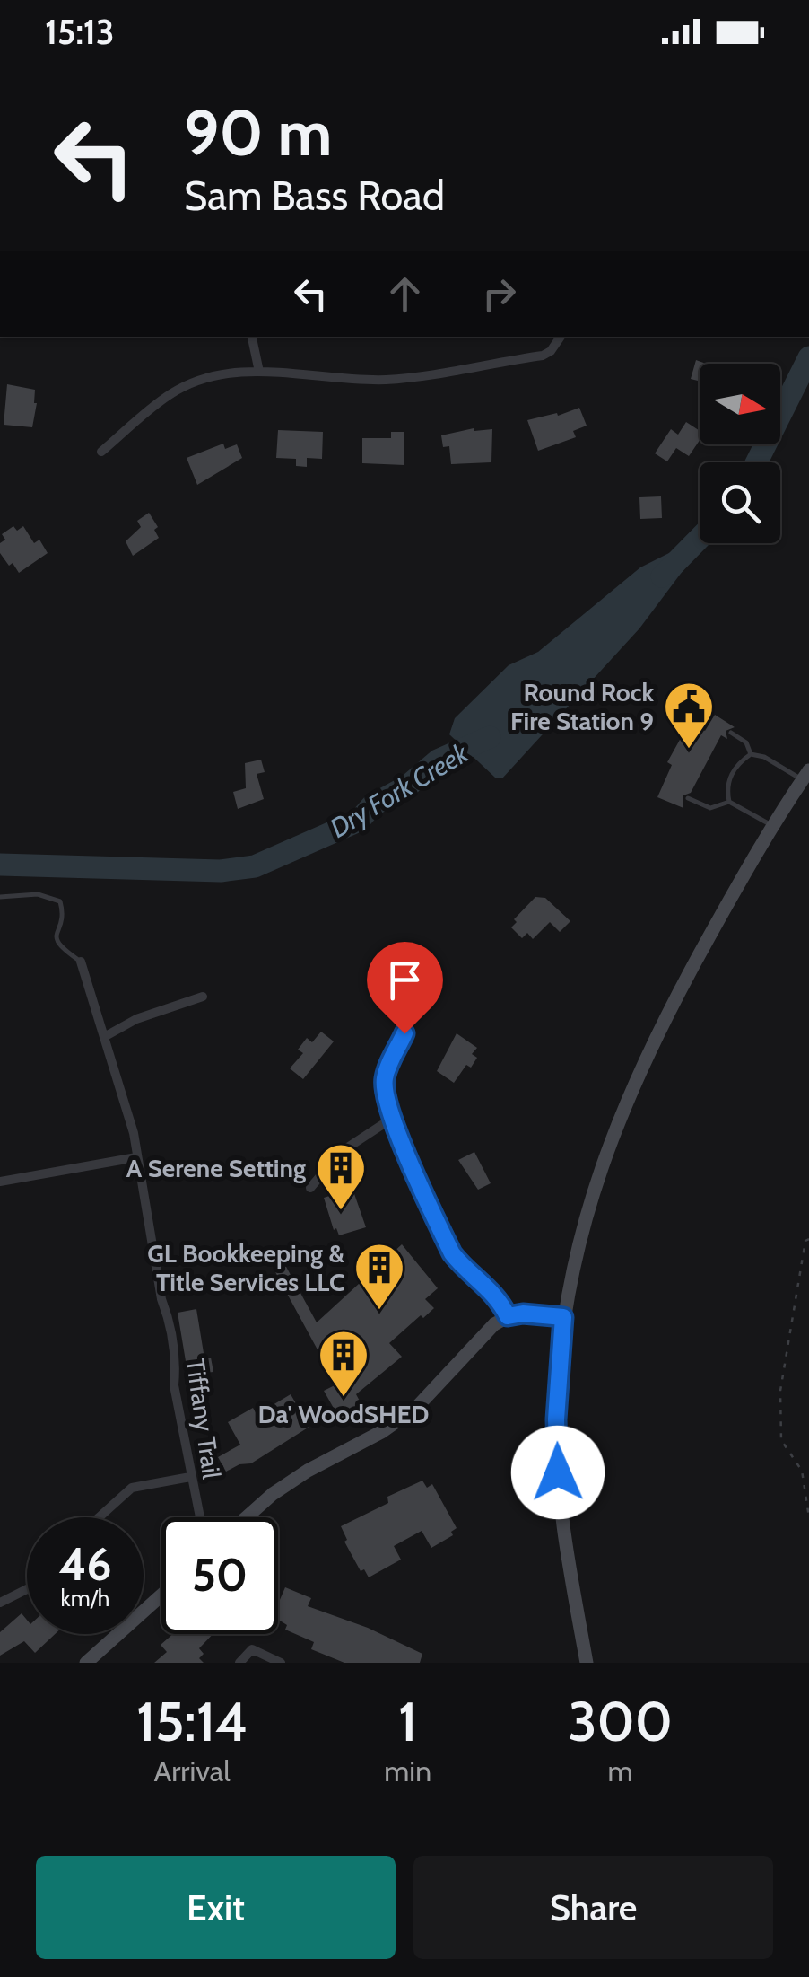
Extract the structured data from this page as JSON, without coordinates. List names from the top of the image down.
{
  "streets": {
    "street": ["Tiffany Trail"]
  },
  "water": ["Dry Fork Creek"],
  "places": {
    "public building": ["Round Rock Fire Station 9"],
    "building": ["A Serene Setting", "GL Bookkeeping & Title Services LLC", "Da' WoodSHED"]
  },
  "north": "right",
  "page": {
    "status": "15:13",
    "turn": ["90 m", "Sam Bass Road"],
    "speed": "46 km/h",
    "limit": "50",
    "eta": [
      "15:14",
      "Arrival",
      "1",
      "min",
      "300",
      "m"
    ],
    "buttons": ["Exit", "Share"]
  }
}
